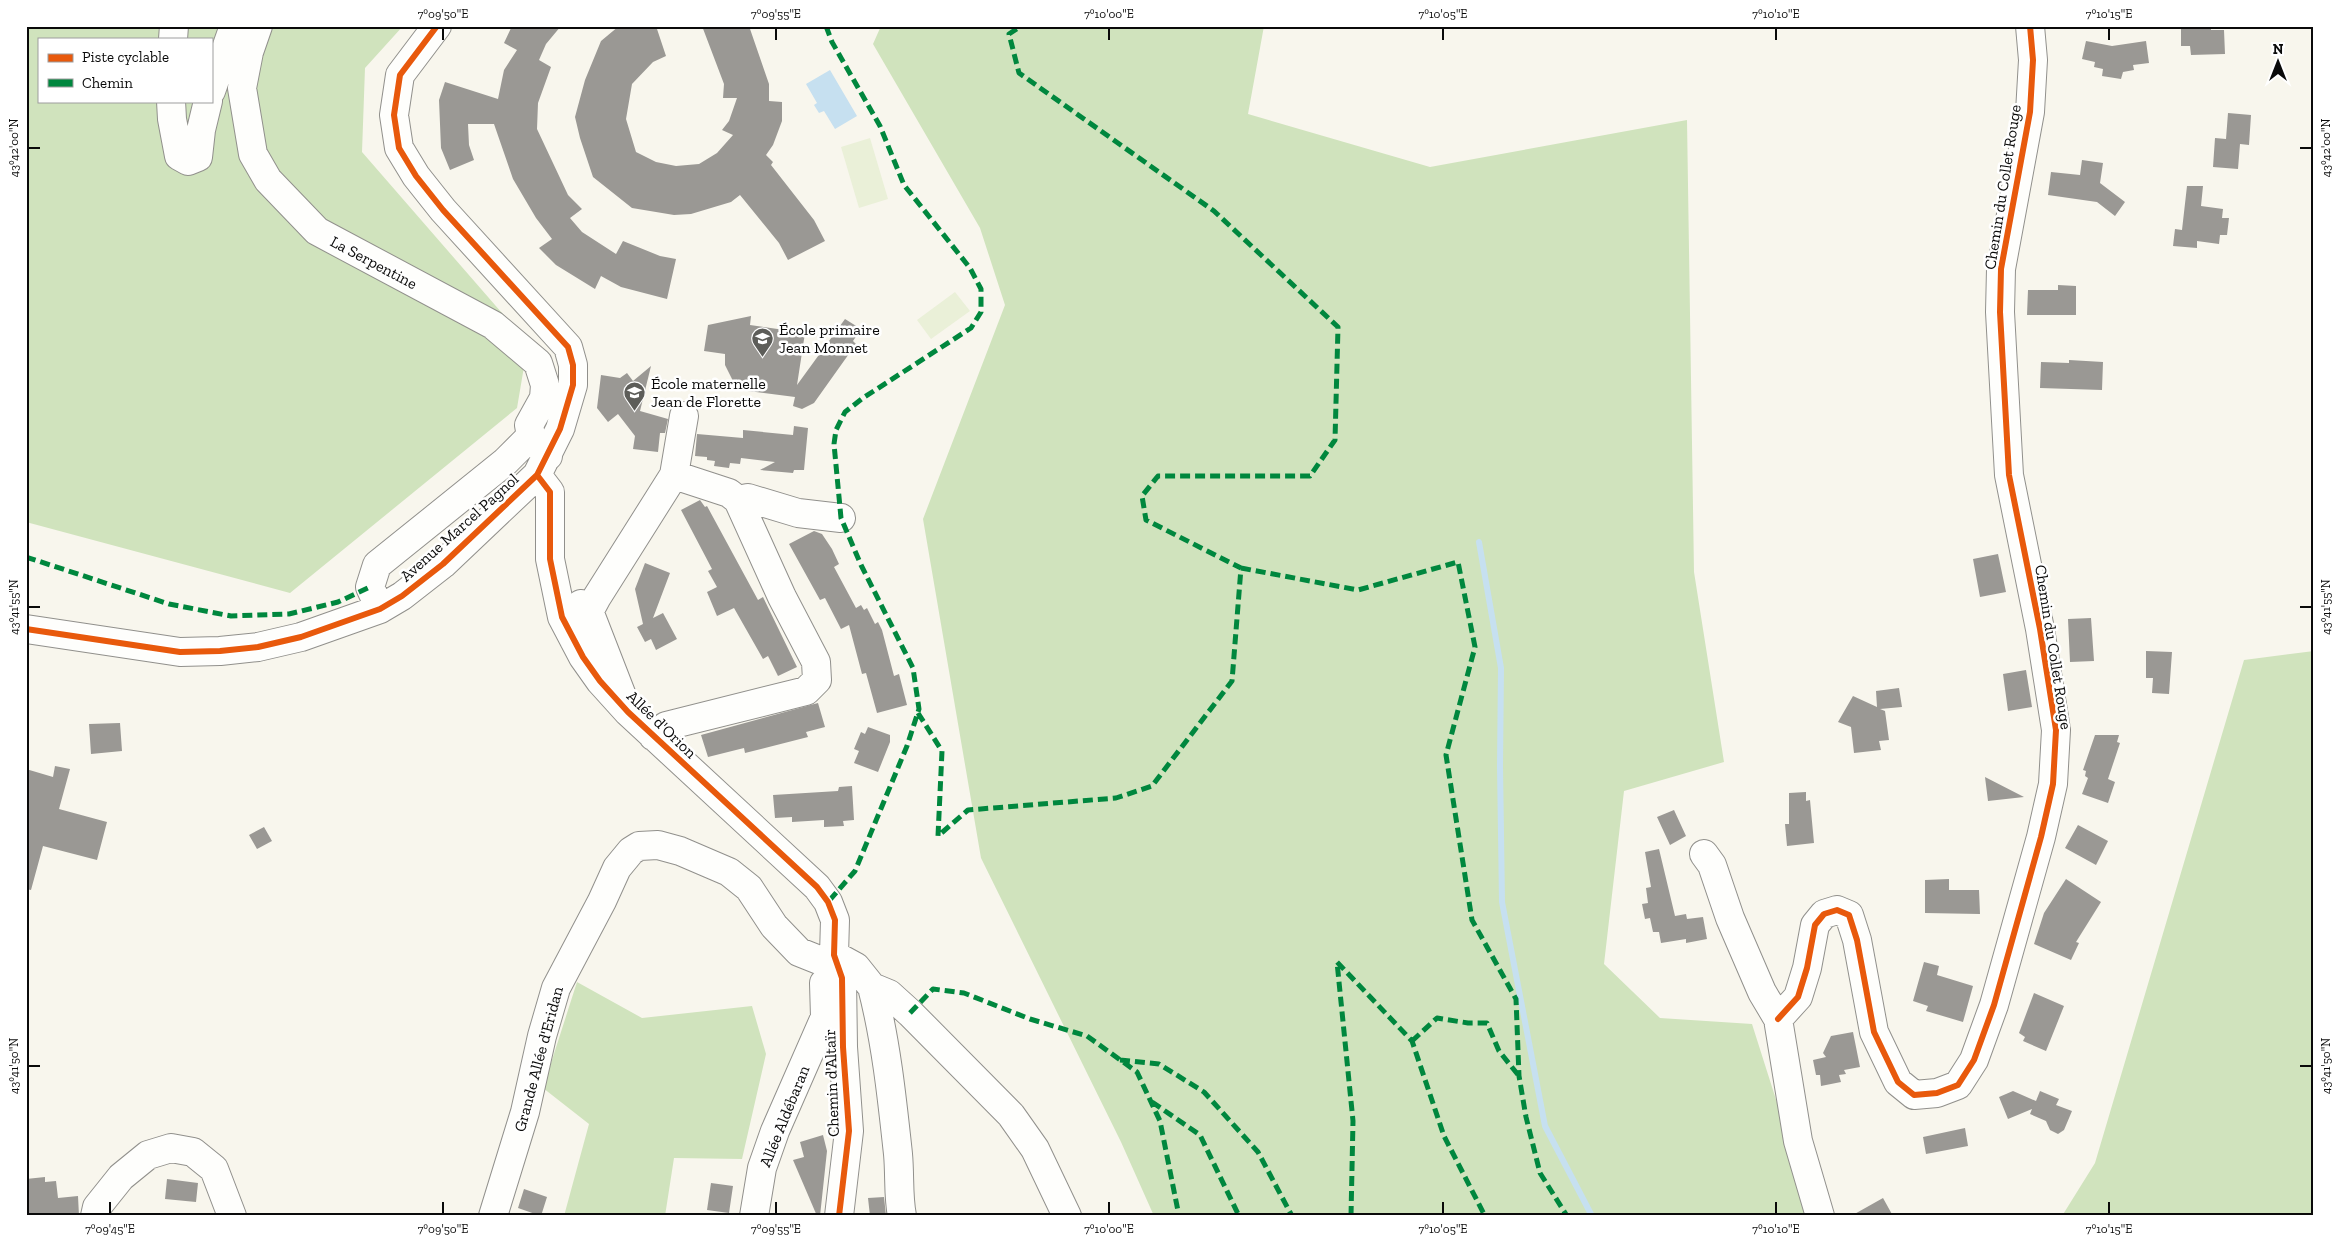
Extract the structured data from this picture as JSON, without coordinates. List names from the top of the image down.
{
  "streets": {
    "street": [
      "Chemin du Collet Rouge",
      "La Serpentine",
      "Avenue Marcel Pagnol",
      "Allée d'Orion",
      "Grande Allée d'Eridan",
      "Chemin d'Altaïr",
      "Allée Aldébaran"
    ]
  },
  "crossings": [
    ["La Serpentine", "Avenue Marcel Pagnol"],
    ["La Serpentine", "Allée d'Orion"],
    ["Avenue Marcel Pagnol", "Allée d'Orion"],
    ["Allée d'Orion", "Grande Allée d'Eridan"],
    ["Allée d'Orion", "Chemin d'Altaïr"],
    ["Allée d'Orion", "Allée Aldébaran"],
    ["Grande Allée d'Eridan", "Chemin d'Altaïr"],
    ["Grande Allée d'Eridan", "Allée Aldébaran"],
    ["Chemin d'Altaïr", "Allée Aldébaran"]
  ],
  "places": {
    "school or university": ["École primaire Jean Monnet", "École maternelle Jean de Florette"]
  },
  "legend": ["Piste cyclable", "Chemin"],
  "north": "top",
  "coordinates": [
    "7°09'50\"E",
    "7°09'55\"E",
    "7°10'00\"E",
    "7°10'05\"E",
    "7°10'10\"E",
    "7°10'15\"E",
    "43°42'00\"N",
    "43°41'55\"N",
    "43°41'50\"N",
    "7°09'45\"E"
  ]
}
